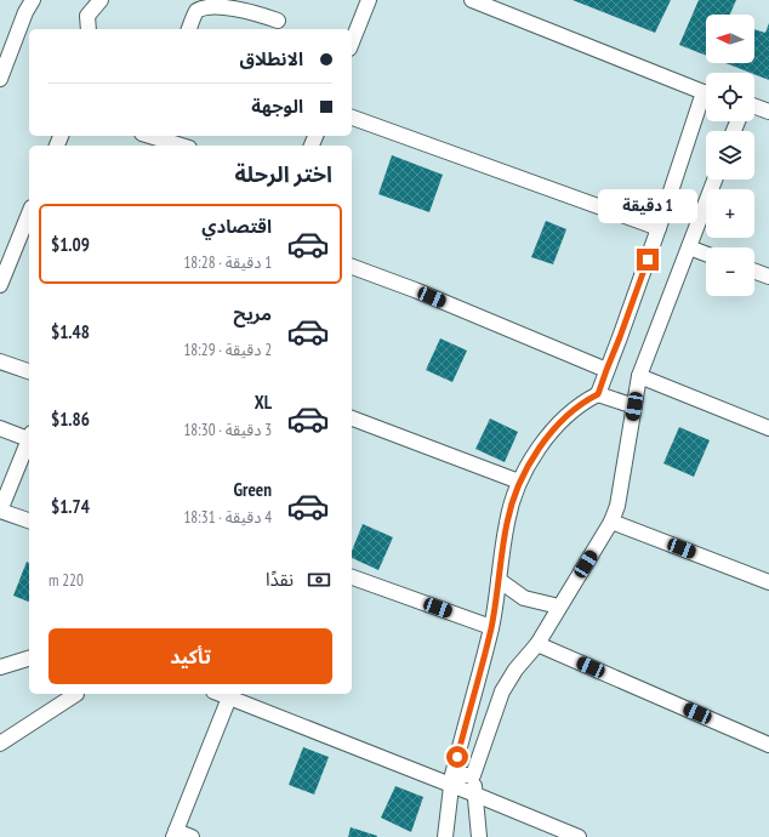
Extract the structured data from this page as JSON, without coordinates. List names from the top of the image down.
{
  "north": "left",
  "page": {
    "map_buttons": ["+", "−"],
    "banner": ["الانطلاق", "الوجهة"],
    "heading": "اختر الرحلة",
    "bubble": "1 دقيقة",
    "list": [
      {
        "name": "اقتصادي",
        "note": "1 دقيقة · 18:28",
        "value": "$1.09"
      },
      {
        "name": "مريح",
        "note": "2 دقيقة · 18:29",
        "value": "$1.48"
      },
      {
        "name": "XL",
        "note": "3 دقيقة · 18:30",
        "value": "$1.86"
      },
      {
        "name": "Green",
        "note": "4 دقيقة · 18:31",
        "value": "$1.74"
      }
    ],
    "pay": ["نقدًا", "220 m"],
    "buttons": "تأكيد"
  }
}
